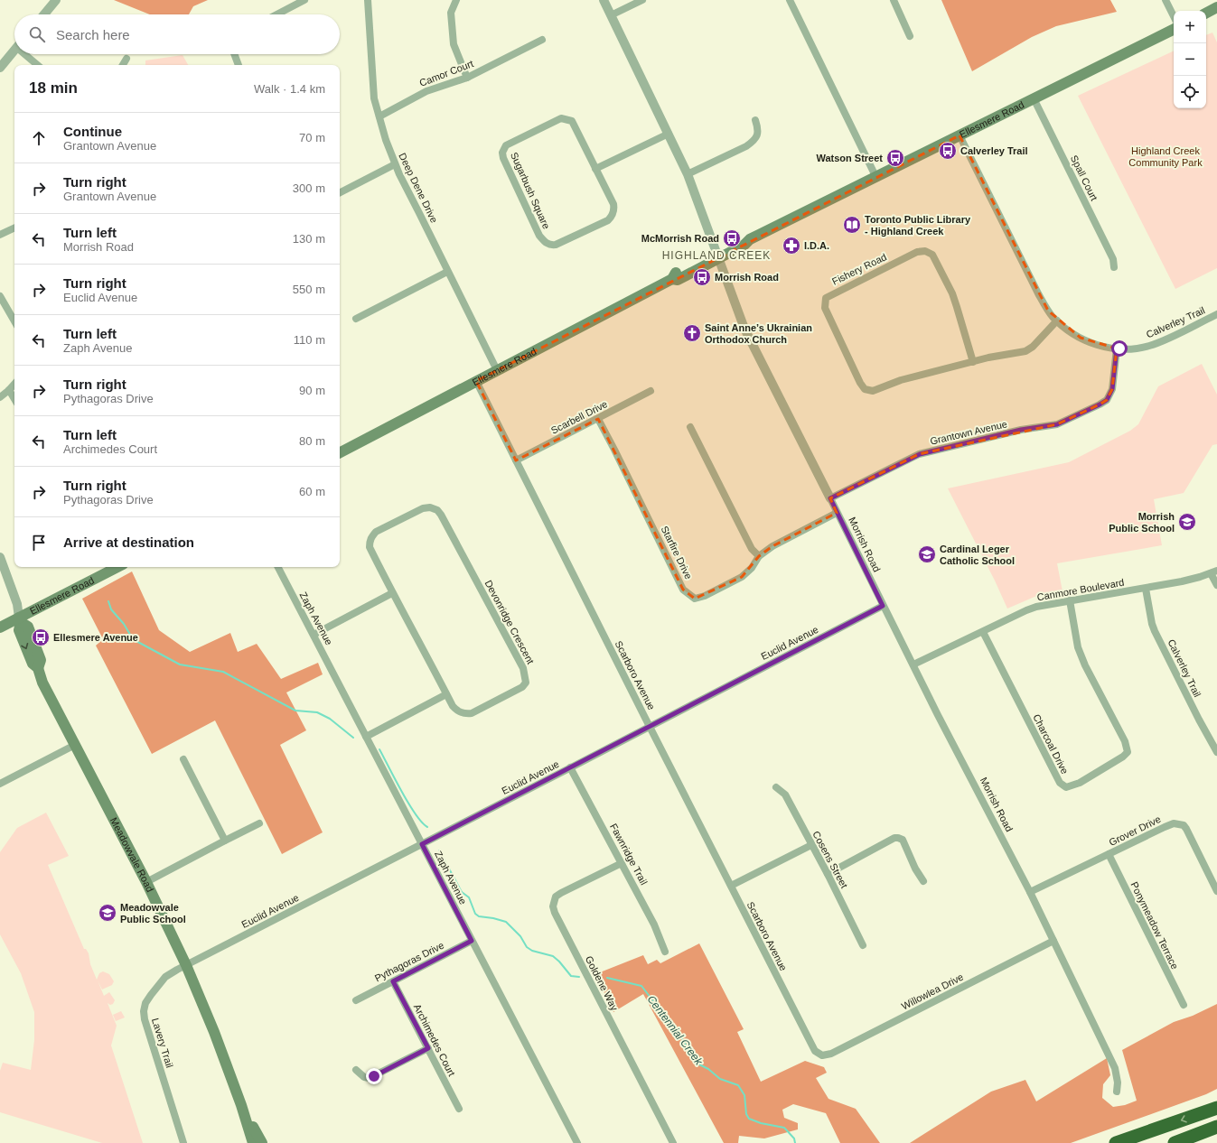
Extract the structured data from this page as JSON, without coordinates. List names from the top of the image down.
{
  "streets": {
    "main road": ["Ellesmere Road", "Meadowvale Road"],
    "street": [
      "Camor Court",
      "Spall Court",
      "Deep Dene Drive",
      "Sugarbush Square",
      "Fishery Road",
      "Calverley Trail",
      "Scarbell Drive",
      "Grantown Avenue",
      "Morrish Road",
      "Starfire Drive",
      "Canmore Boulevard",
      "Zaph Avenue",
      "Devonridge Crescent",
      "Euclid Avenue",
      "Scarboro Avenue",
      "Charcoal Drive",
      "Grover Drive",
      "Fawnridge Trail",
      "Cosens Street",
      "Ponymeadow Terrace",
      "Pythagoras Drive",
      "Goldene Way",
      "Willowlea Drive",
      "Archimedes Court",
      "Lavery Trail"
    ]
  },
  "crossings": [
    ["Camor Court", "Deep Dene Drive"],
    ["Ellesmere Road", "Spall Court"],
    ["Ellesmere Road", "Deep Dene Drive"],
    ["Ellesmere Road", "Calverley Trail"],
    ["Ellesmere Road", "Morrish Road"],
    ["Ellesmere Road", "Scarboro Avenue"],
    ["Ellesmere Road", "Meadowvale Road"],
    ["Fishery Road", "Calverley Trail"],
    ["Calverley Trail", "Grantown Avenue"],
    ["Calverley Trail", "Canmore Boulevard"],
    ["Scarbell Drive", "Starfire Drive"],
    ["Scarbell Drive", "Scarboro Avenue"],
    ["Grantown Avenue", "Morrish Road"],
    ["Morrish Road", "Starfire Drive"],
    ["Morrish Road", "Canmore Boulevard"],
    ["Morrish Road", "Euclid Avenue"],
    ["Morrish Road", "Grover Drive"],
    ["Morrish Road", "Willowlea Drive"],
    ["Canmore Boulevard", "Charcoal Drive"],
    ["Zaph Avenue", "Euclid Avenue"],
    ["Zaph Avenue", "Pythagoras Drive"],
    ["Euclid Avenue", "Scarboro Avenue"],
    ["Euclid Avenue", "Fawnridge Trail"],
    ["Euclid Avenue", "Meadowvale Road"],
    ["Euclid Avenue", "Lavery Trail"],
    ["Scarboro Avenue", "Willowlea Drive"],
    ["Grover Drive", "Ponymeadow Terrace"],
    ["Fawnridge Trail", "Goldene Way"],
    ["Meadowvale Road", "Lavery Trail"],
    ["Pythagoras Drive", "Archimedes Court"]
  ],
  "districts": ["HIGHLAND CREEK"],
  "water": ["Centennial Creek"],
  "parks": ["Highland Creek Community Park"],
  "places": {
    "bus stop": [
      "Calverley Trail",
      "Watson Street",
      "McMorrish Road",
      "Morrish Road",
      "Ellesmere Avenue"
    ],
    "library": ["Toronto Public Library - Highland Creek"],
    "pharmacy": ["I.D.A."],
    "church": ["Saint Anne’s Ukrainian Orthodox Church"],
    "school or university": ["Morrish Public School", "Cardinal Leger Catholic School", "Meadowvale Public School"]
  },
  "page": {
    "map_buttons": ["+", "−"],
    "search": "Search here",
    "heading": ["18 min", "Walk · 1.4 km"],
    "list": [
      ["Continue", "Grantown Avenue", "70 m"],
      ["Turn right", "Grantown Avenue", "300 m"],
      ["Turn left", "Morrish Road", "130 m"],
      ["Turn right", "Euclid Avenue", "550 m"],
      ["Turn left", "Zaph Avenue", "110 m"],
      ["Turn right", "Pythagoras Drive", "90 m"],
      ["Turn left", "Archimedes Court", "80 m"],
      ["Turn right", "Pythagoras Drive", "60 m"],
      "Arrive at destination"
    ]
  }
}
